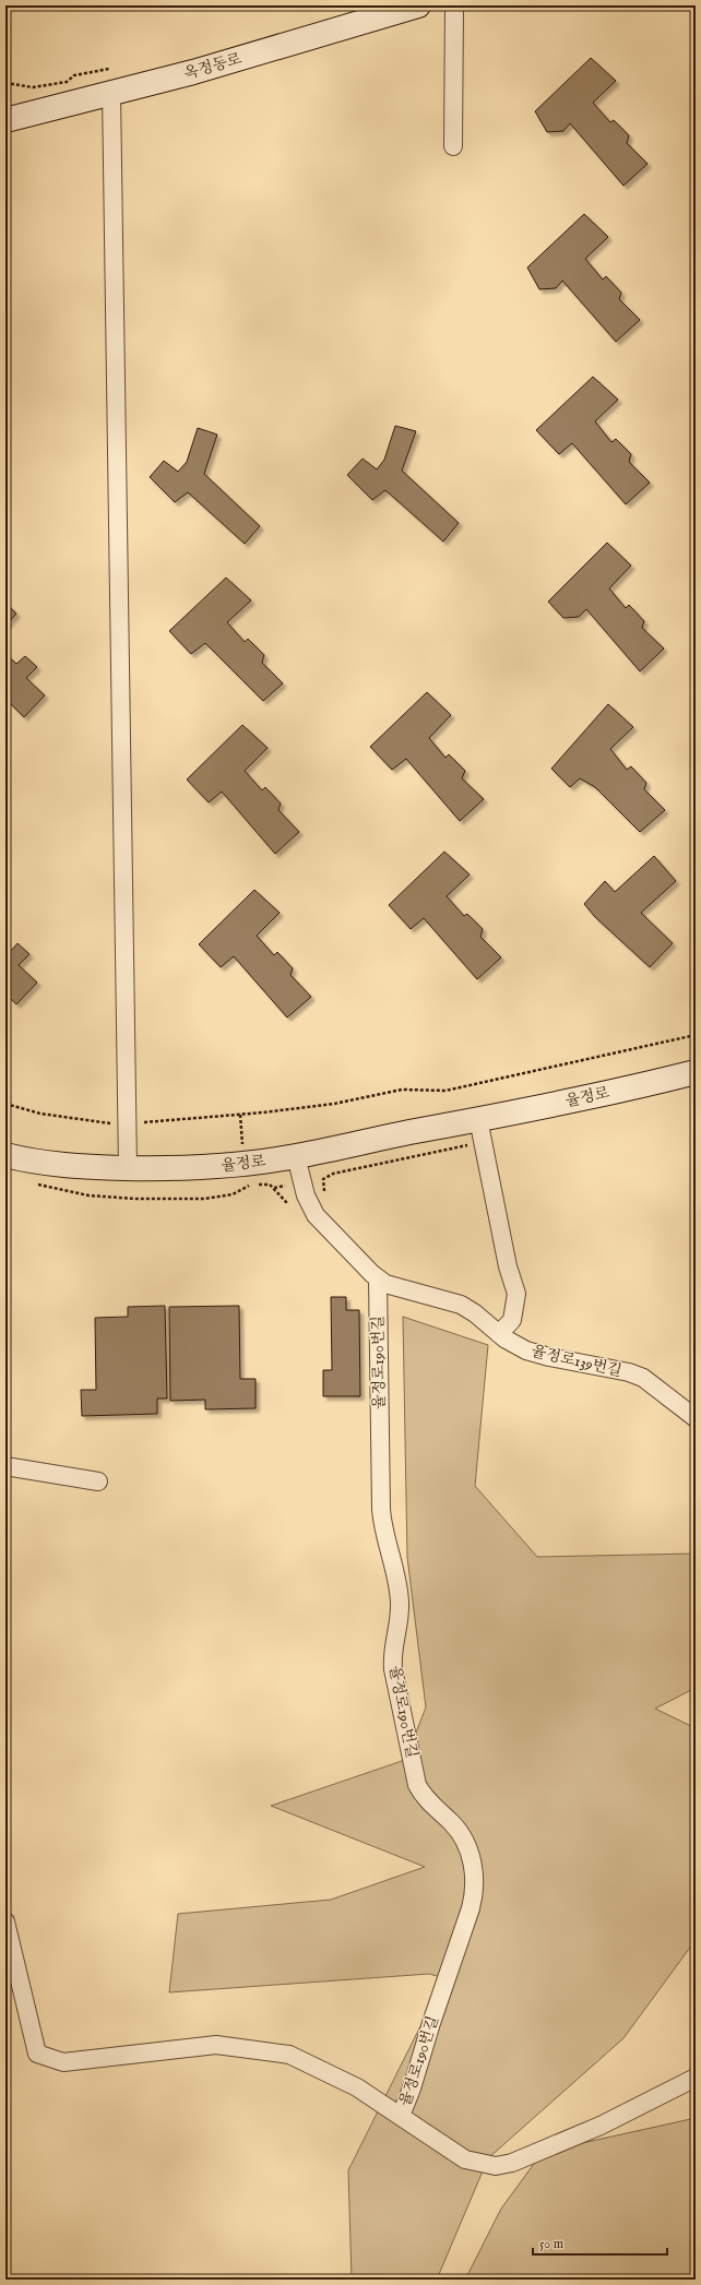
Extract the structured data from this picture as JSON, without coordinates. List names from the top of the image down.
{
  "streets": {
    "main road": ["옥정동로", "율정로"],
    "street": ["율정로139번길", "율정로190번길"]
  },
  "crossings": [
    ["율정로", "율정로139번길"],
    ["율정로139번길", "율정로190번길"]
  ],
  "scale_bar": "50 m"
}
